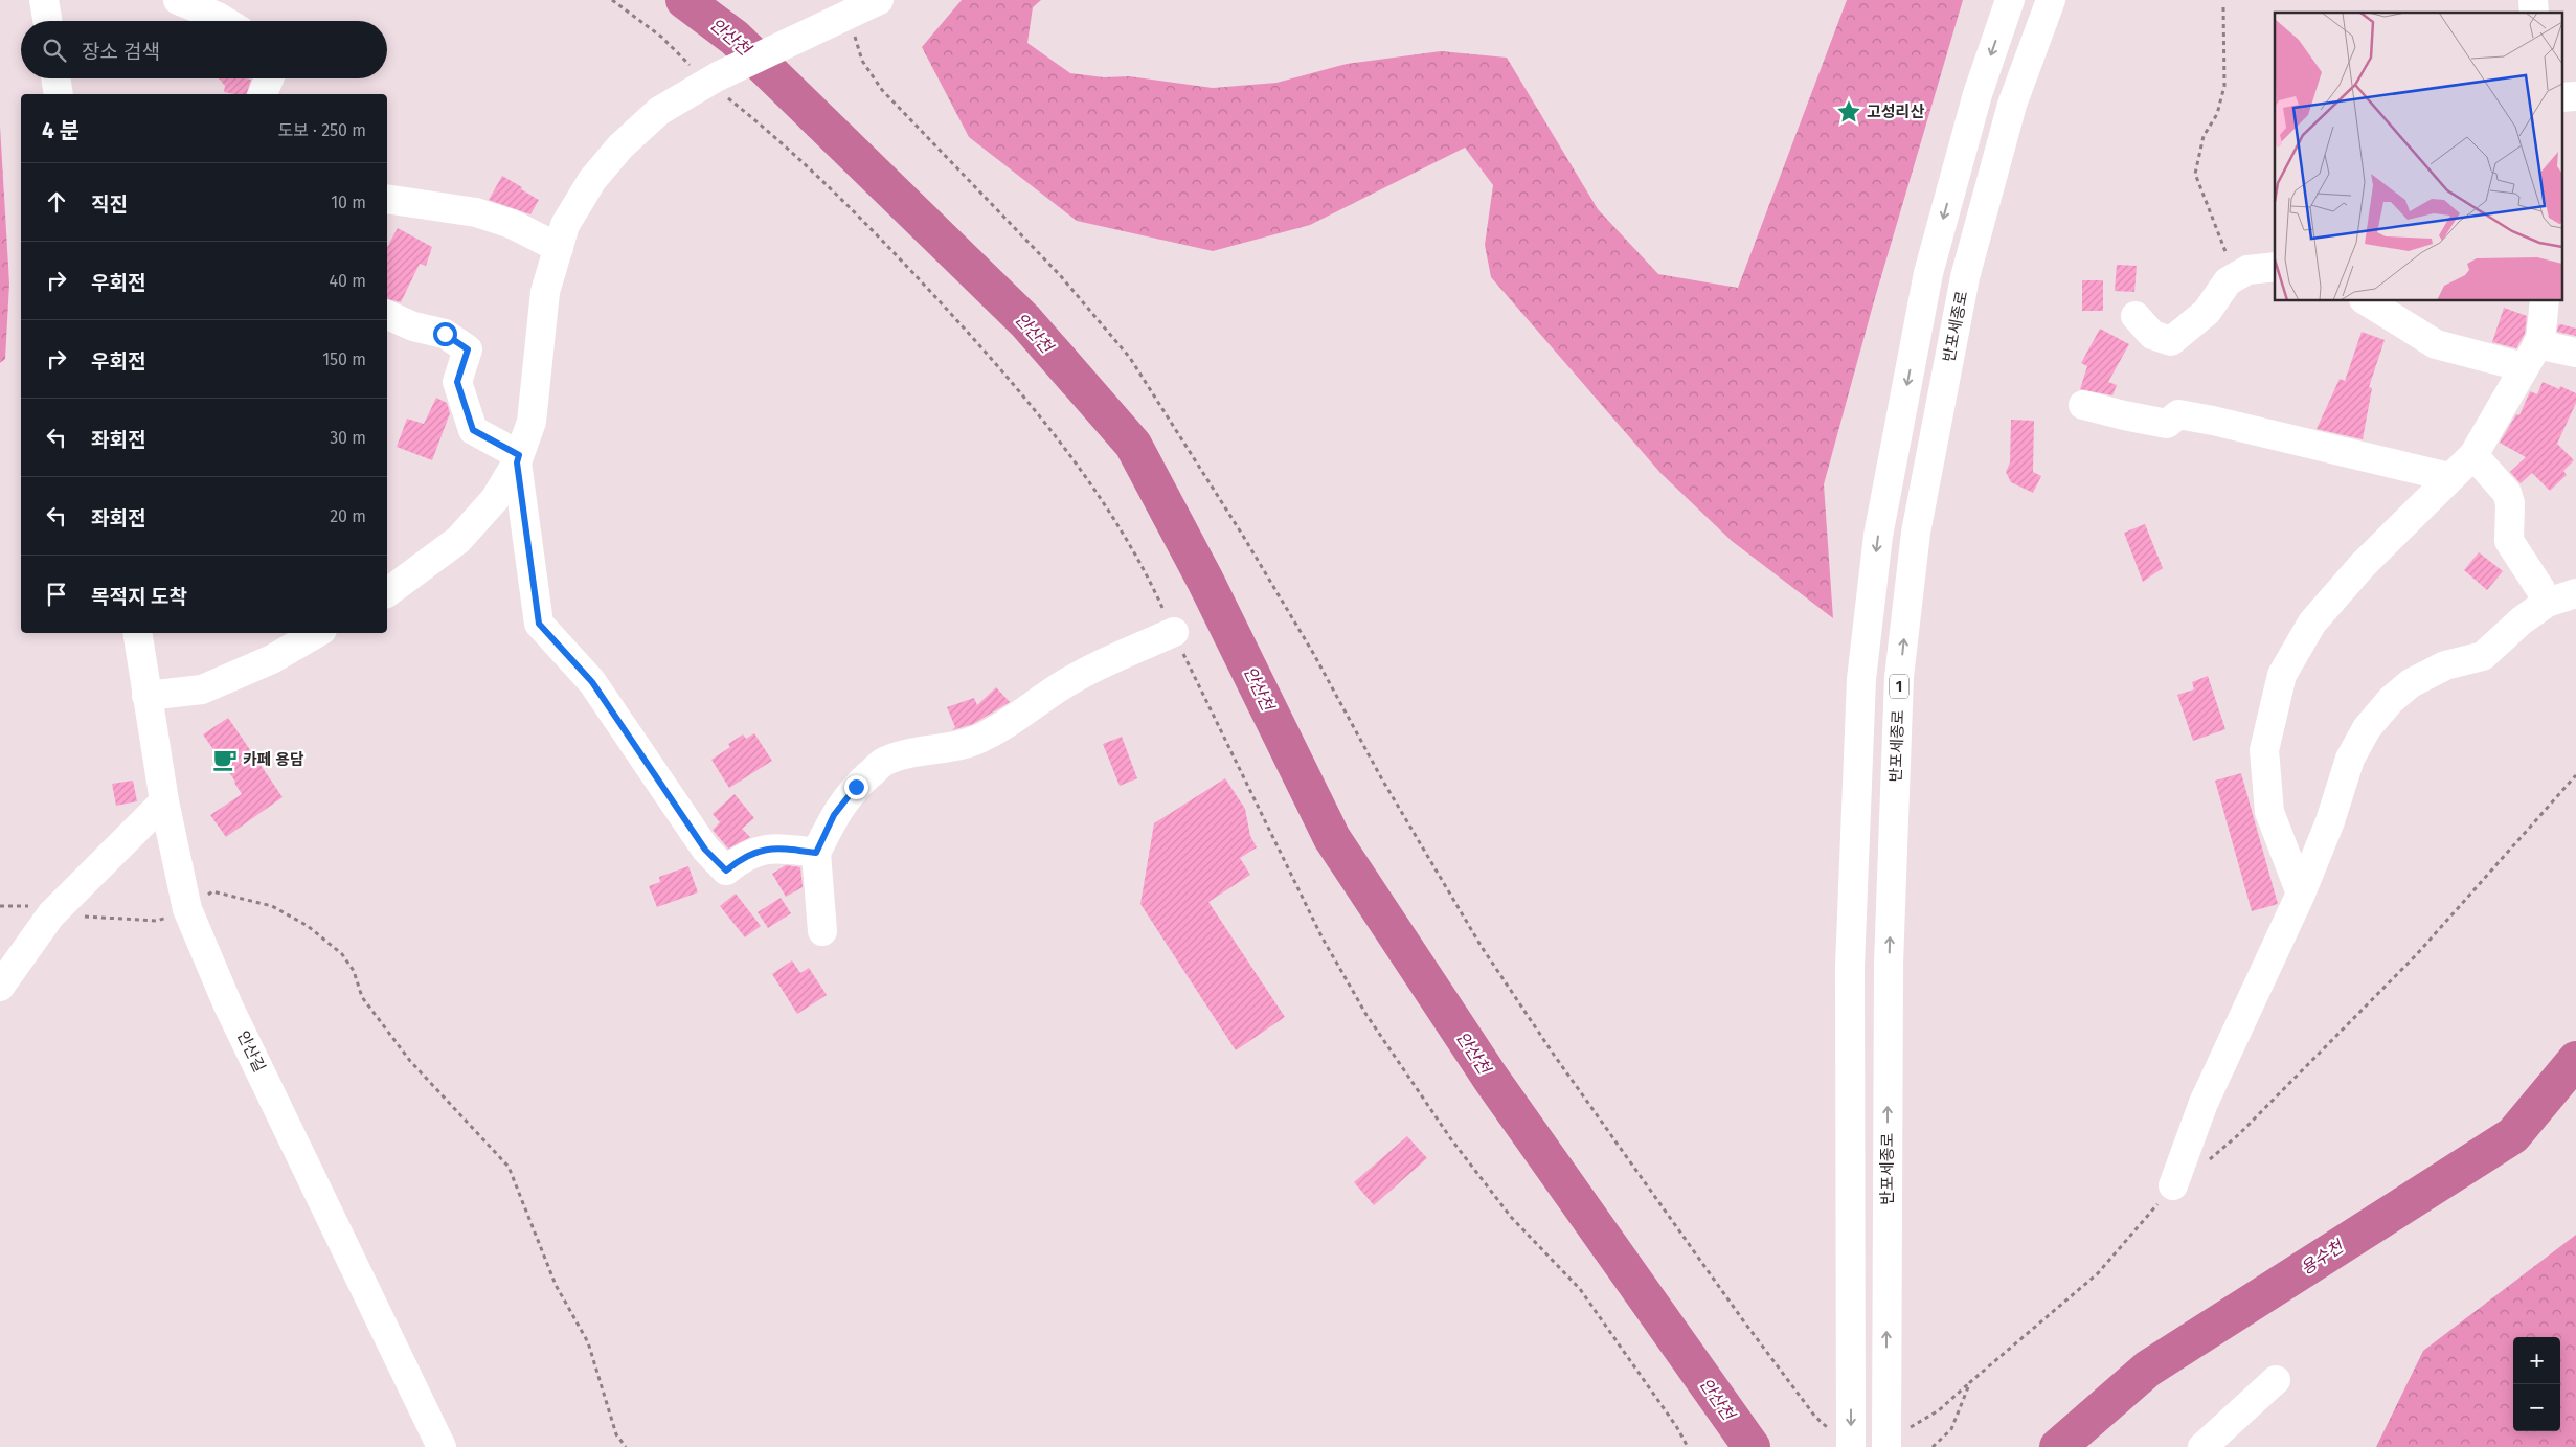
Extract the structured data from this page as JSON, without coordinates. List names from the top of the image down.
{
  "streets": {
    "main road": ["반포세종로", "1", "안산길"]
  },
  "water": ["안산천", "용수천"],
  "places": {
    "place": ["고성리산"],
    "cafe": ["카페 용담"]
  },
  "page": {
    "search": "장소 검색",
    "heading": ["4 분", "도보 · 250 m"],
    "list": [
      ["직진", "10 m"],
      ["우회전", "40 m"],
      ["우회전", "150 m"],
      ["좌회전", "30 m"],
      ["좌회전", "20 m"],
      "목적지 도착"
    ],
    "map_buttons": ["+", "−"]
  }
}
